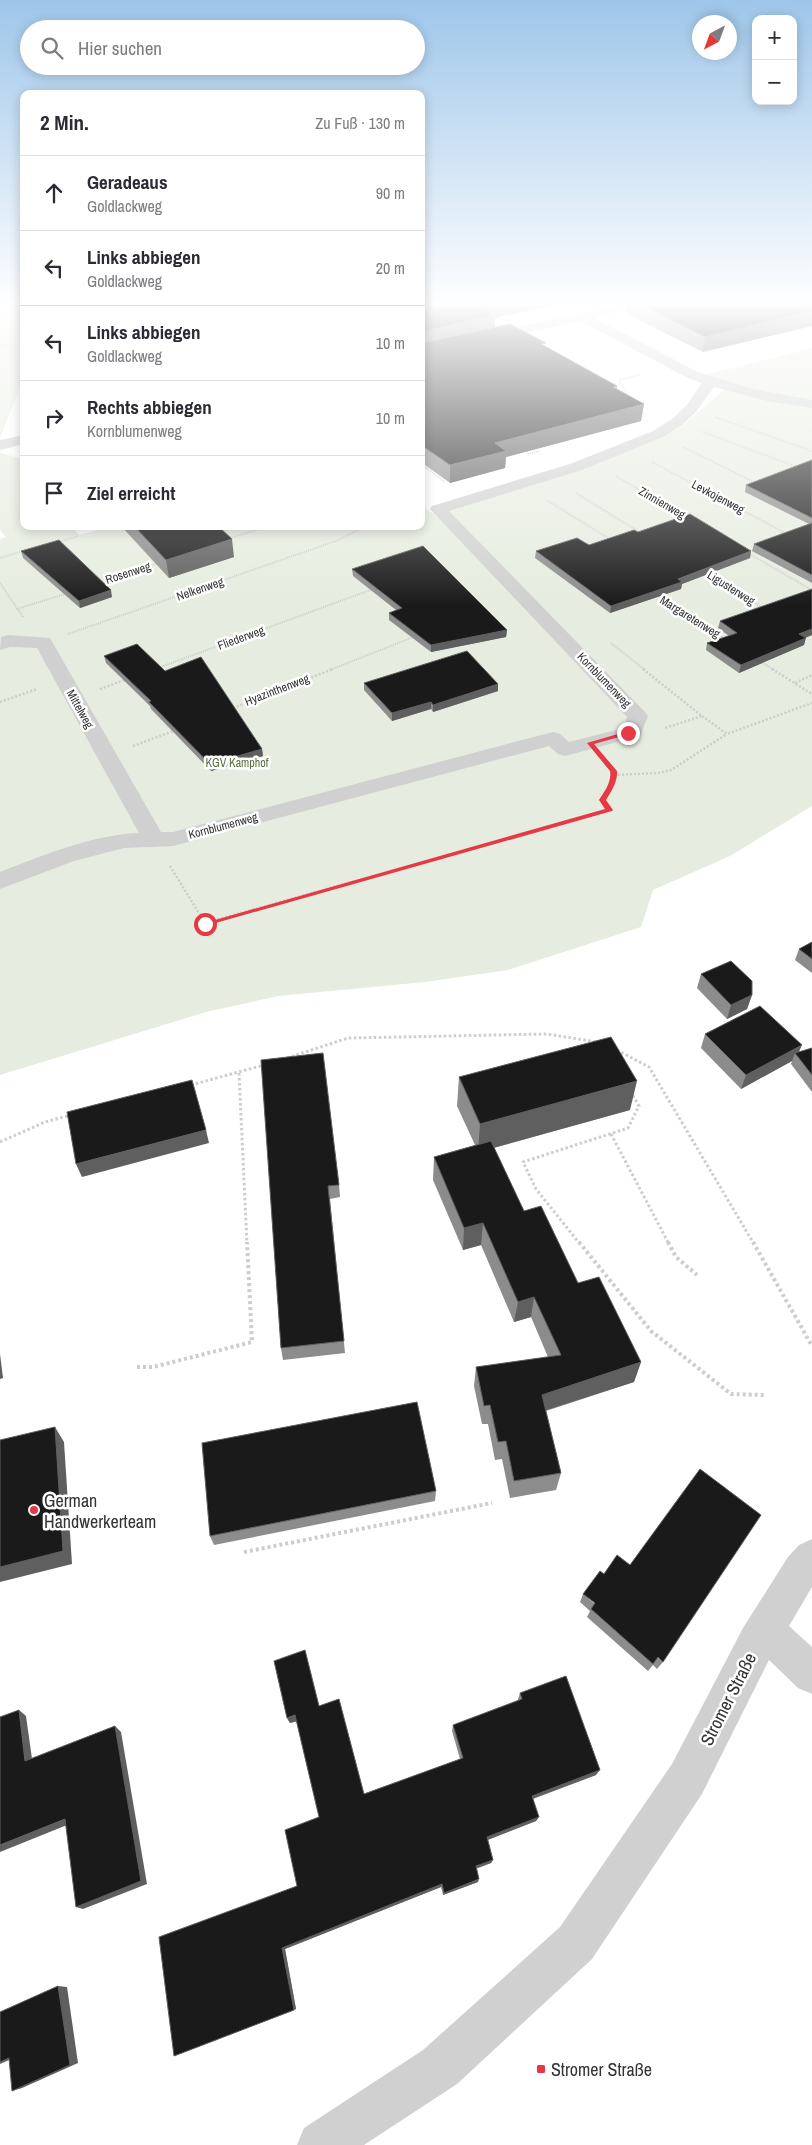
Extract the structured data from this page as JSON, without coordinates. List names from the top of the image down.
{
  "streets": {
    "street": ["Kornblumenweg", "Mittelweg", "Stromer Straße"],
    "path": [
      "Levkojenweg",
      "Zinnienweg",
      "Rosenweg",
      "Ligusterweg",
      "Nelkenweg",
      "Margaretenweg",
      "Fliederweg",
      "Hyazinthenweg"
    ]
  },
  "crossings": [
    ["Levkojenweg", "Kornblumenweg"],
    ["Zinnienweg", "Kornblumenweg"],
    ["Nelkenweg", "Mittelweg"],
    ["Kornblumenweg", "Mittelweg"]
  ],
  "parks": ["KGV Kamphof"],
  "places": {
    "other": ["German Handwerkerteam"],
    "transit": ["Stromer Straße"]
  },
  "north": "bottom left",
  "page": {
    "map_buttons": ["+", "−"],
    "search": "Hier suchen",
    "heading": ["2 Min.", "Zu Fuß · 130 m"],
    "list": [
      ["Geradeaus", "Goldlackweg", "90 m"],
      ["Links abbiegen", "Goldlackweg", "20 m"],
      ["Links abbiegen", "Goldlackweg", "10 m"],
      ["Rechts abbiegen", "Kornblumenweg", "10 m"],
      "Ziel erreicht"
    ]
  }
}
